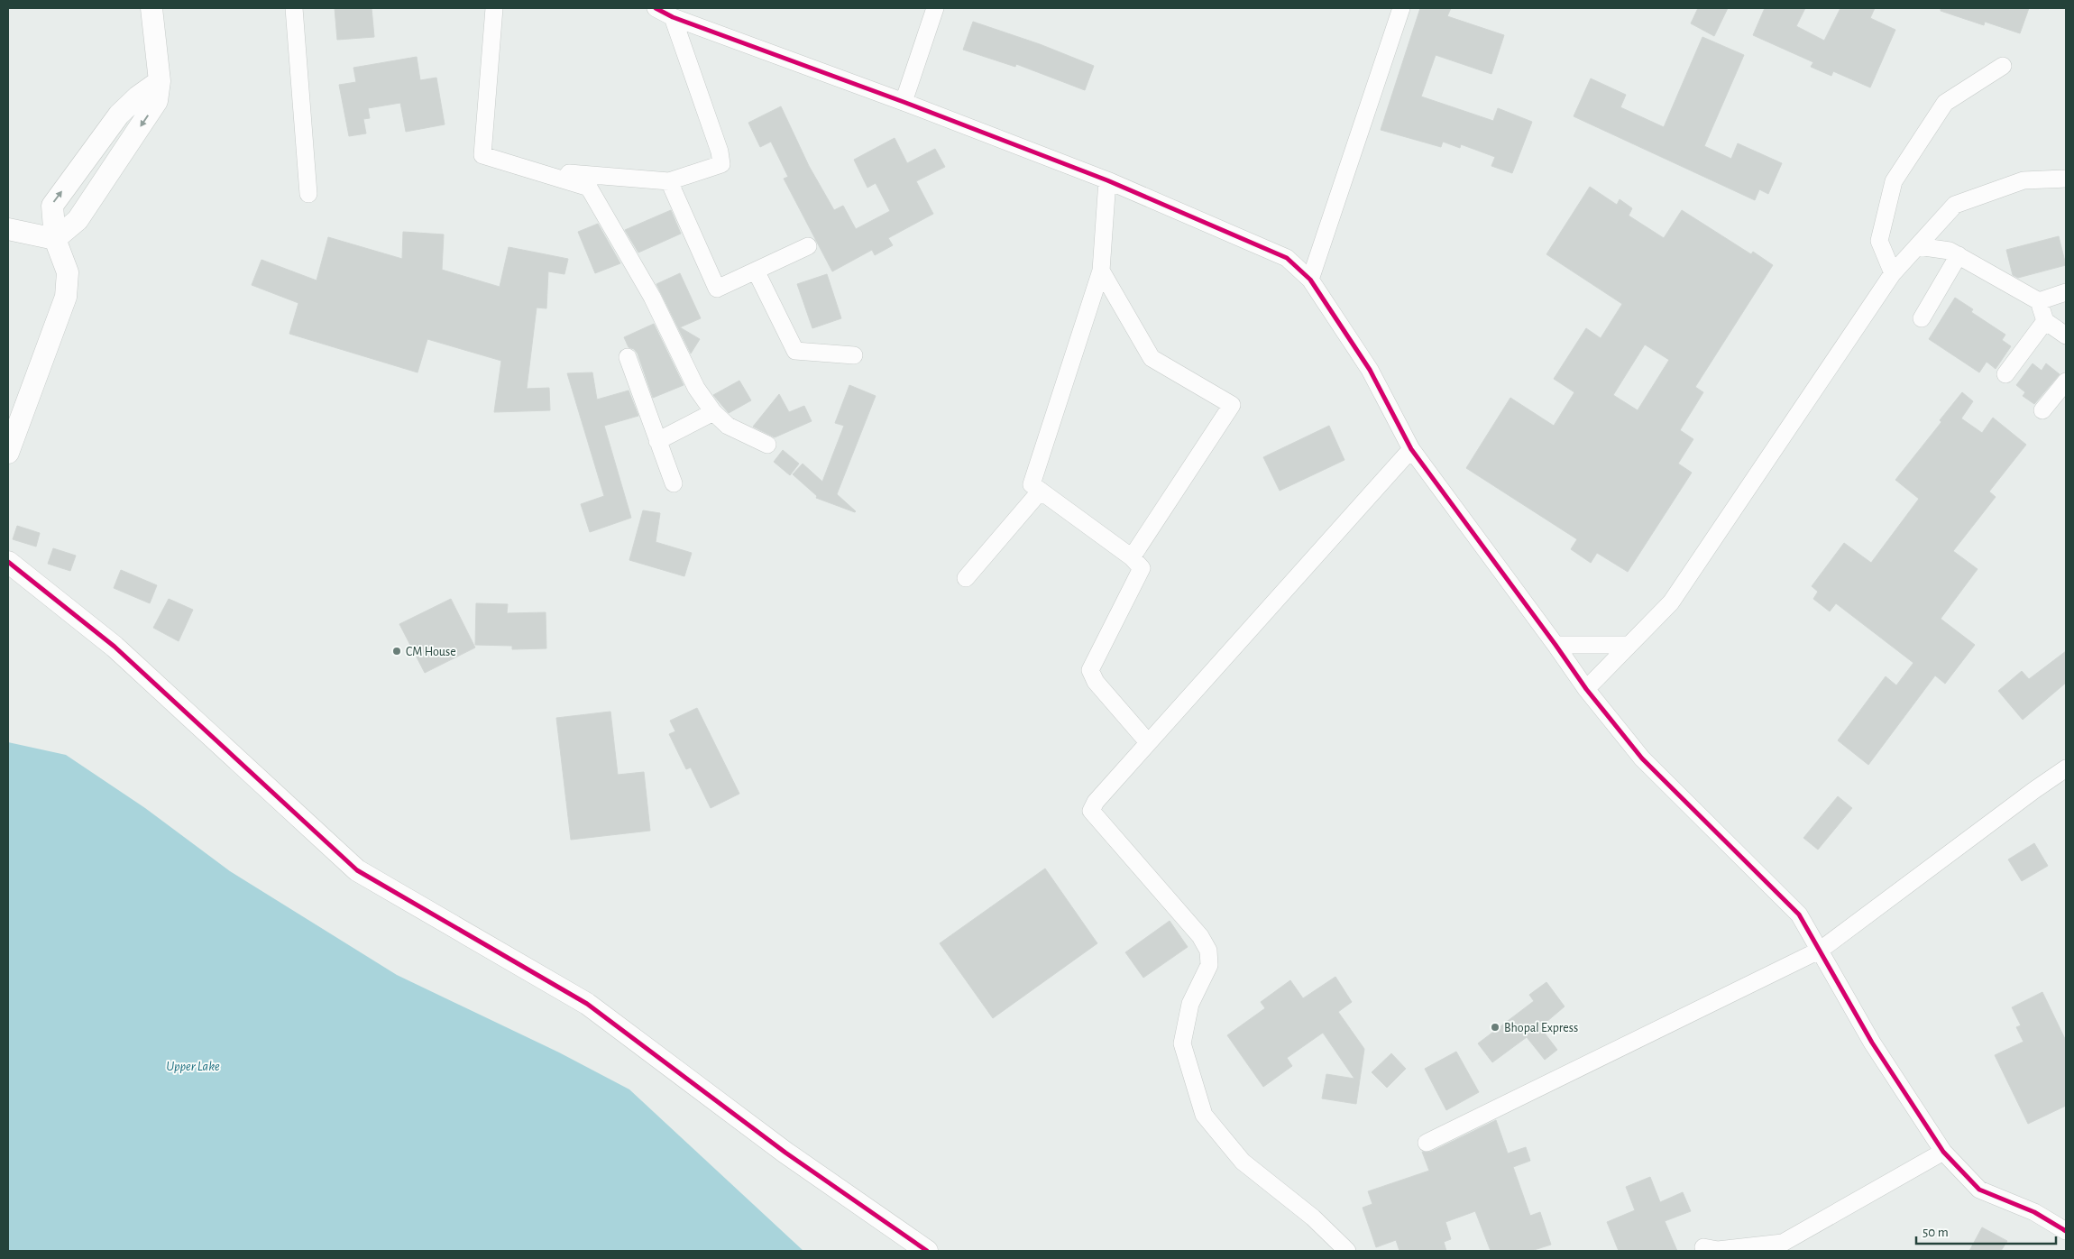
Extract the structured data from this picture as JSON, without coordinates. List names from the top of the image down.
{
  "water": ["Upper Lake"],
  "places": ["CM House", "Bhopal Express"],
  "scale_bar": "50 m"
}
